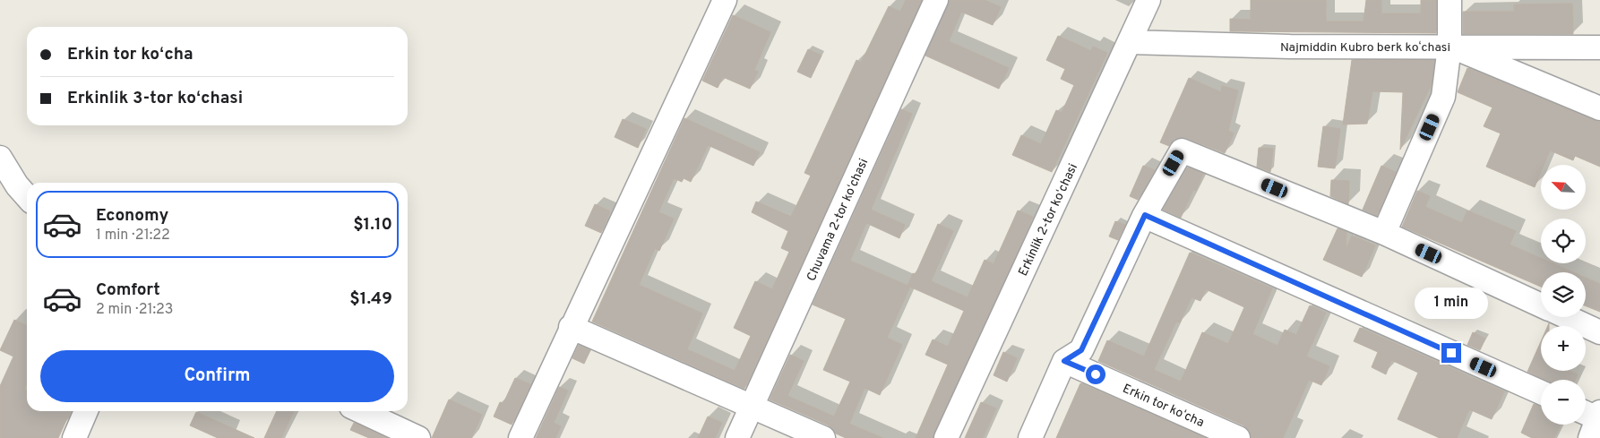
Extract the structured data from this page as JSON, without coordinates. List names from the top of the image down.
{
  "streets": {
    "street": [
      "Najmiddin Kubro berk koʻchasi",
      "Chuvama 2-tor koʻchasi",
      "Erkinlik 2-tor koʻchasi",
      "Erkin tor koʻcha"
    ]
  },
  "crossings": [
    ["Najmiddin Kubro berk koʻchasi", "Erkinlik 2-tor koʻchasi"]
  ],
  "north": "top left",
  "page": {
    "banner": ["Erkin tor koʻcha", "Erkinlik 3-tor koʻchasi"],
    "map_buttons": ["+", "−"],
    "list": [
      {
        "name": "Economy",
        "note": "1 min · 21:22",
        "value": "$1.10"
      },
      {
        "name": "Comfort",
        "note": "2 min · 21:23",
        "value": "$1.49"
      }
    ],
    "bubble": "1 min",
    "buttons": "Confirm"
  }
}
